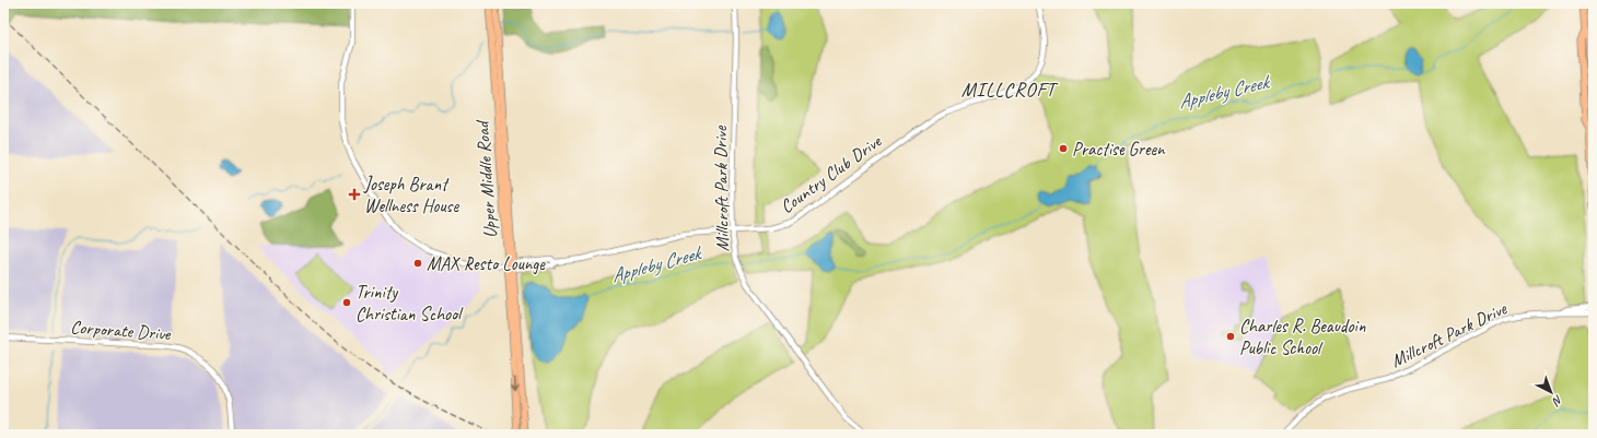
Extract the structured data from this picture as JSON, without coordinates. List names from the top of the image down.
{
  "streets": {
    "main road": ["Upper Middle Road"],
    "street": ["Country Club Drive", "Millcroft Park Drive", "Corporate Drive"]
  },
  "crossings": [
    ["Country Club Drive", "Upper Middle Road"],
    ["Country Club Drive", "Millcroft Park Drive"]
  ],
  "districts": ["MILLCROFT"],
  "water": ["Appleby Creek"],
  "places": {
    "other": [
      "Practise Green",
      "MAX Resto Lounge",
      "Trinity Christian School",
      "Charles R. Beaudoin Public School"
    ],
    "health": ["Joseph Brant Wellness House"]
  },
  "north": "bottom right"
}
